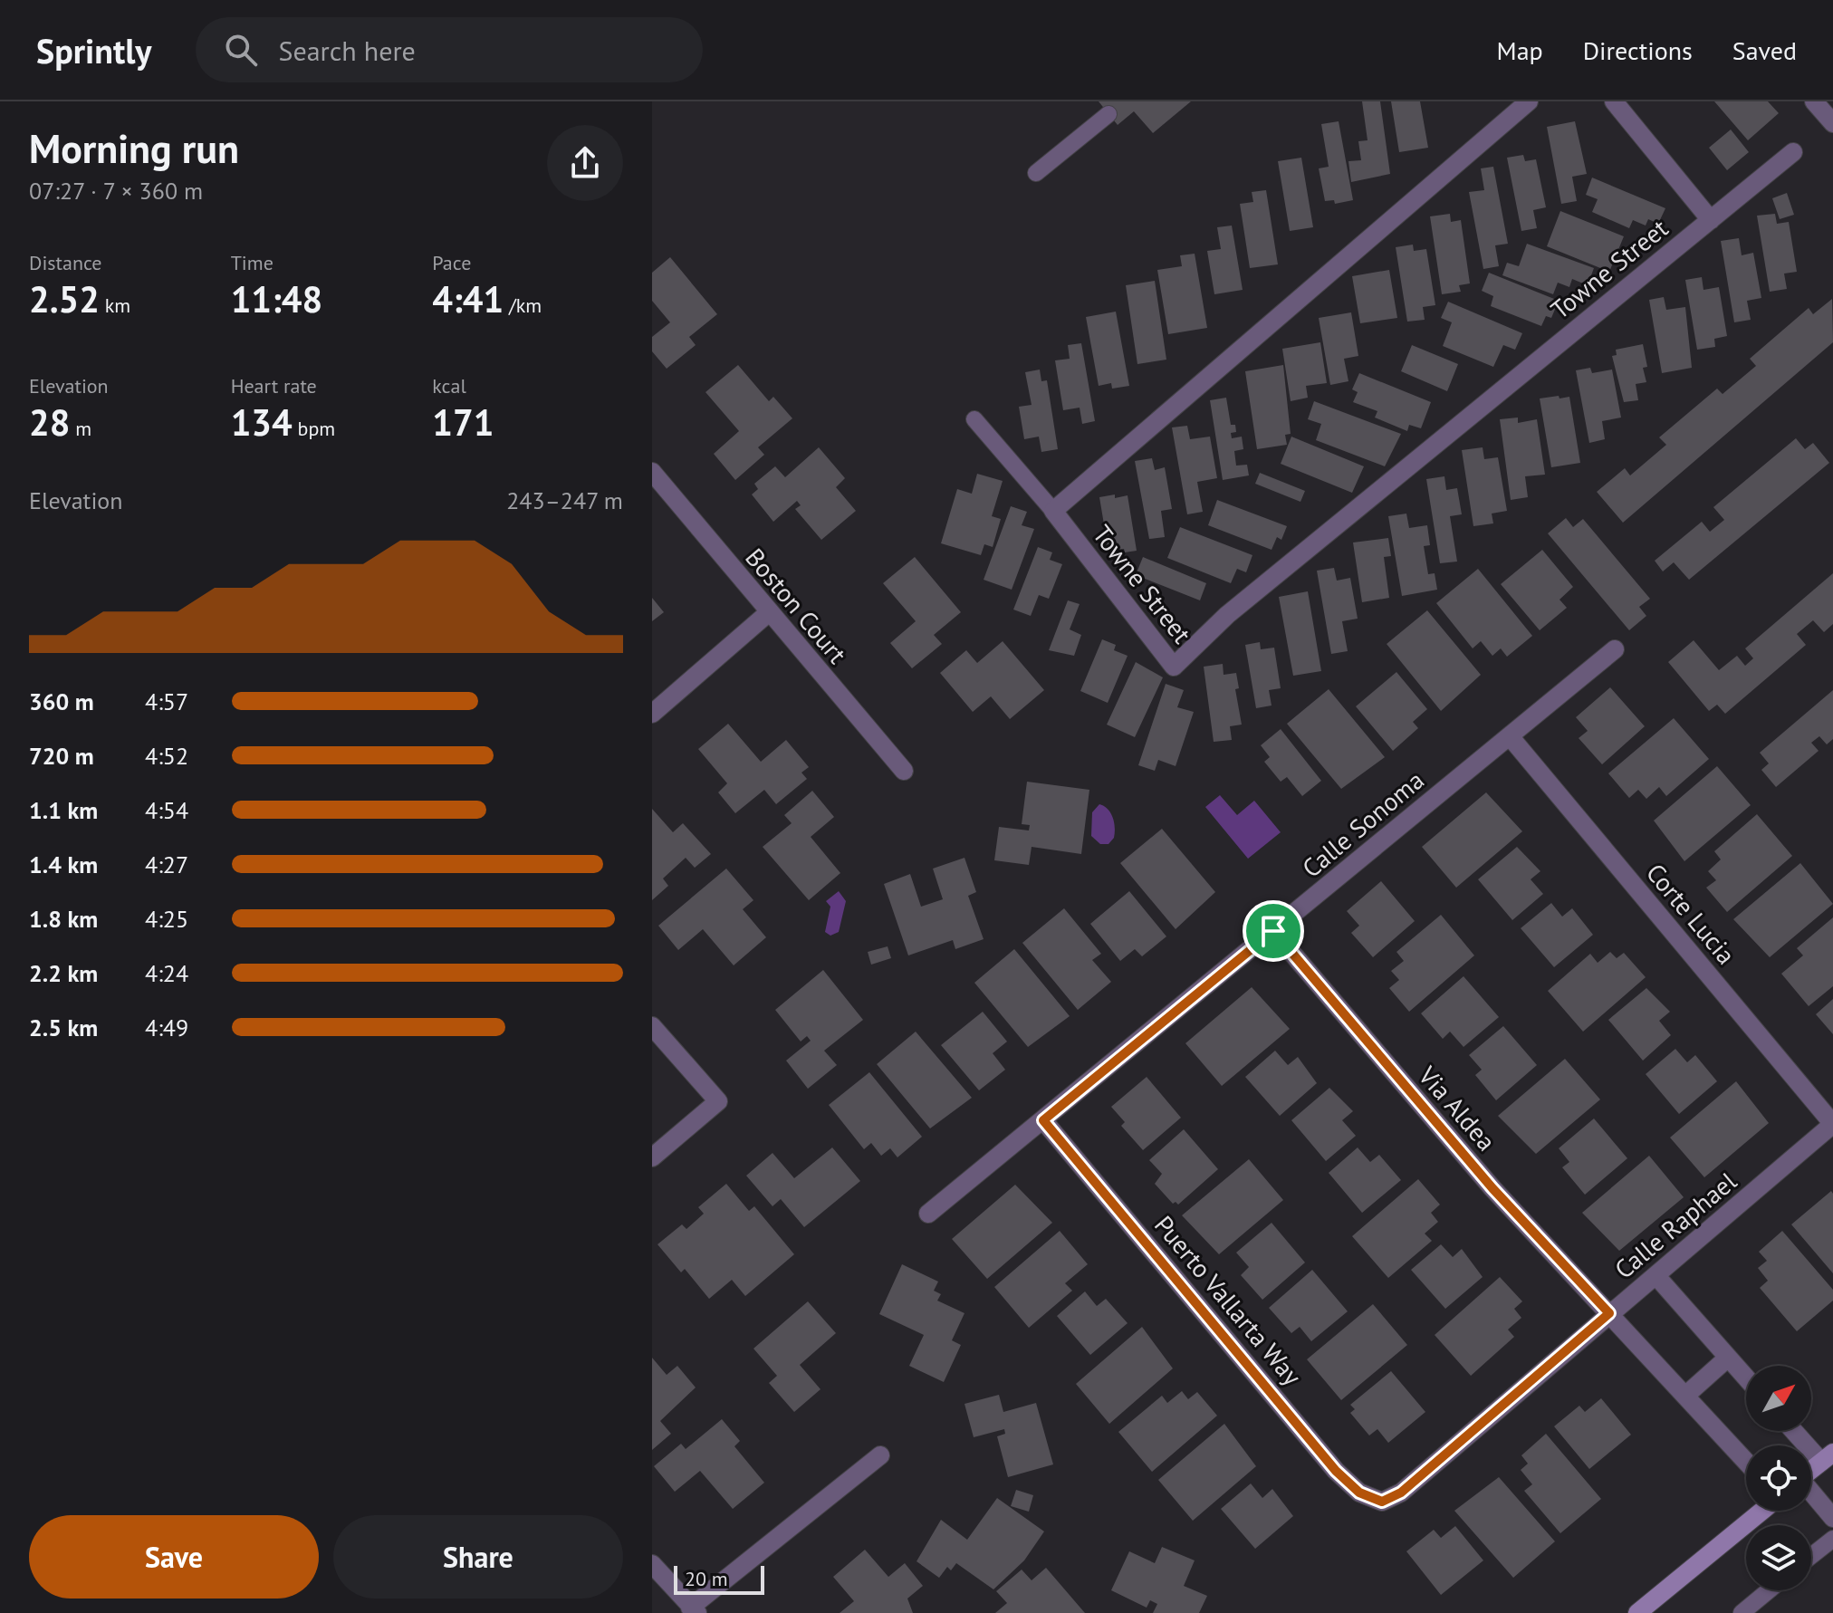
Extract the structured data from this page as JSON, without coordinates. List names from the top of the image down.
{
  "streets": {
    "street": [
      "Towne Street",
      "Boston Court",
      "Calle Sonoma",
      "Corte Lucia",
      "Via Aldea",
      "Calle Raphael",
      "Puerto Vallarta Way"
    ]
  },
  "crossings": [
    ["Calle Sonoma", "Corte Lucia"],
    ["Calle Sonoma", "Via Aldea"],
    ["Calle Sonoma", "Puerto Vallarta Way"],
    ["Corte Lucia", "Calle Raphael"],
    ["Via Aldea", "Calle Raphael"],
    ["Calle Raphael", "Puerto Vallarta Way"]
  ],
  "scale_bar": "20 m",
  "north": "top right",
  "page": {
    "header": "Sprintly",
    "search": "Search here",
    "nav": ["Map", "Directions", "Saved"],
    "heading": ["Morning run", "07:27 · 7 × 360 m"],
    "stats": [
      ["Distance", "2.52 km"],
      ["Time", "11:48"],
      ["Pace", "4:41 /km"],
      ["Elevation", "28 m"],
      ["Heart rate", "134 bpm"],
      ["kcal", "171"]
    ],
    "chart": ["Elevation", "243–247 m"],
    "list": [
      {
        "name": "360 m",
        "note": "4:57"
      },
      {
        "name": "720 m",
        "note": "4:52"
      },
      {
        "name": "1.1 km",
        "note": "4:54"
      },
      {
        "name": "1.4 km",
        "note": "4:27"
      },
      {
        "name": "1.8 km",
        "note": "4:25"
      },
      {
        "name": "2.2 km",
        "note": "4:24"
      },
      {
        "name": "2.5 km",
        "note": "4:49"
      }
    ],
    "buttons": ["Save", "Share"],
    "scale": "20 m"
  }
}
